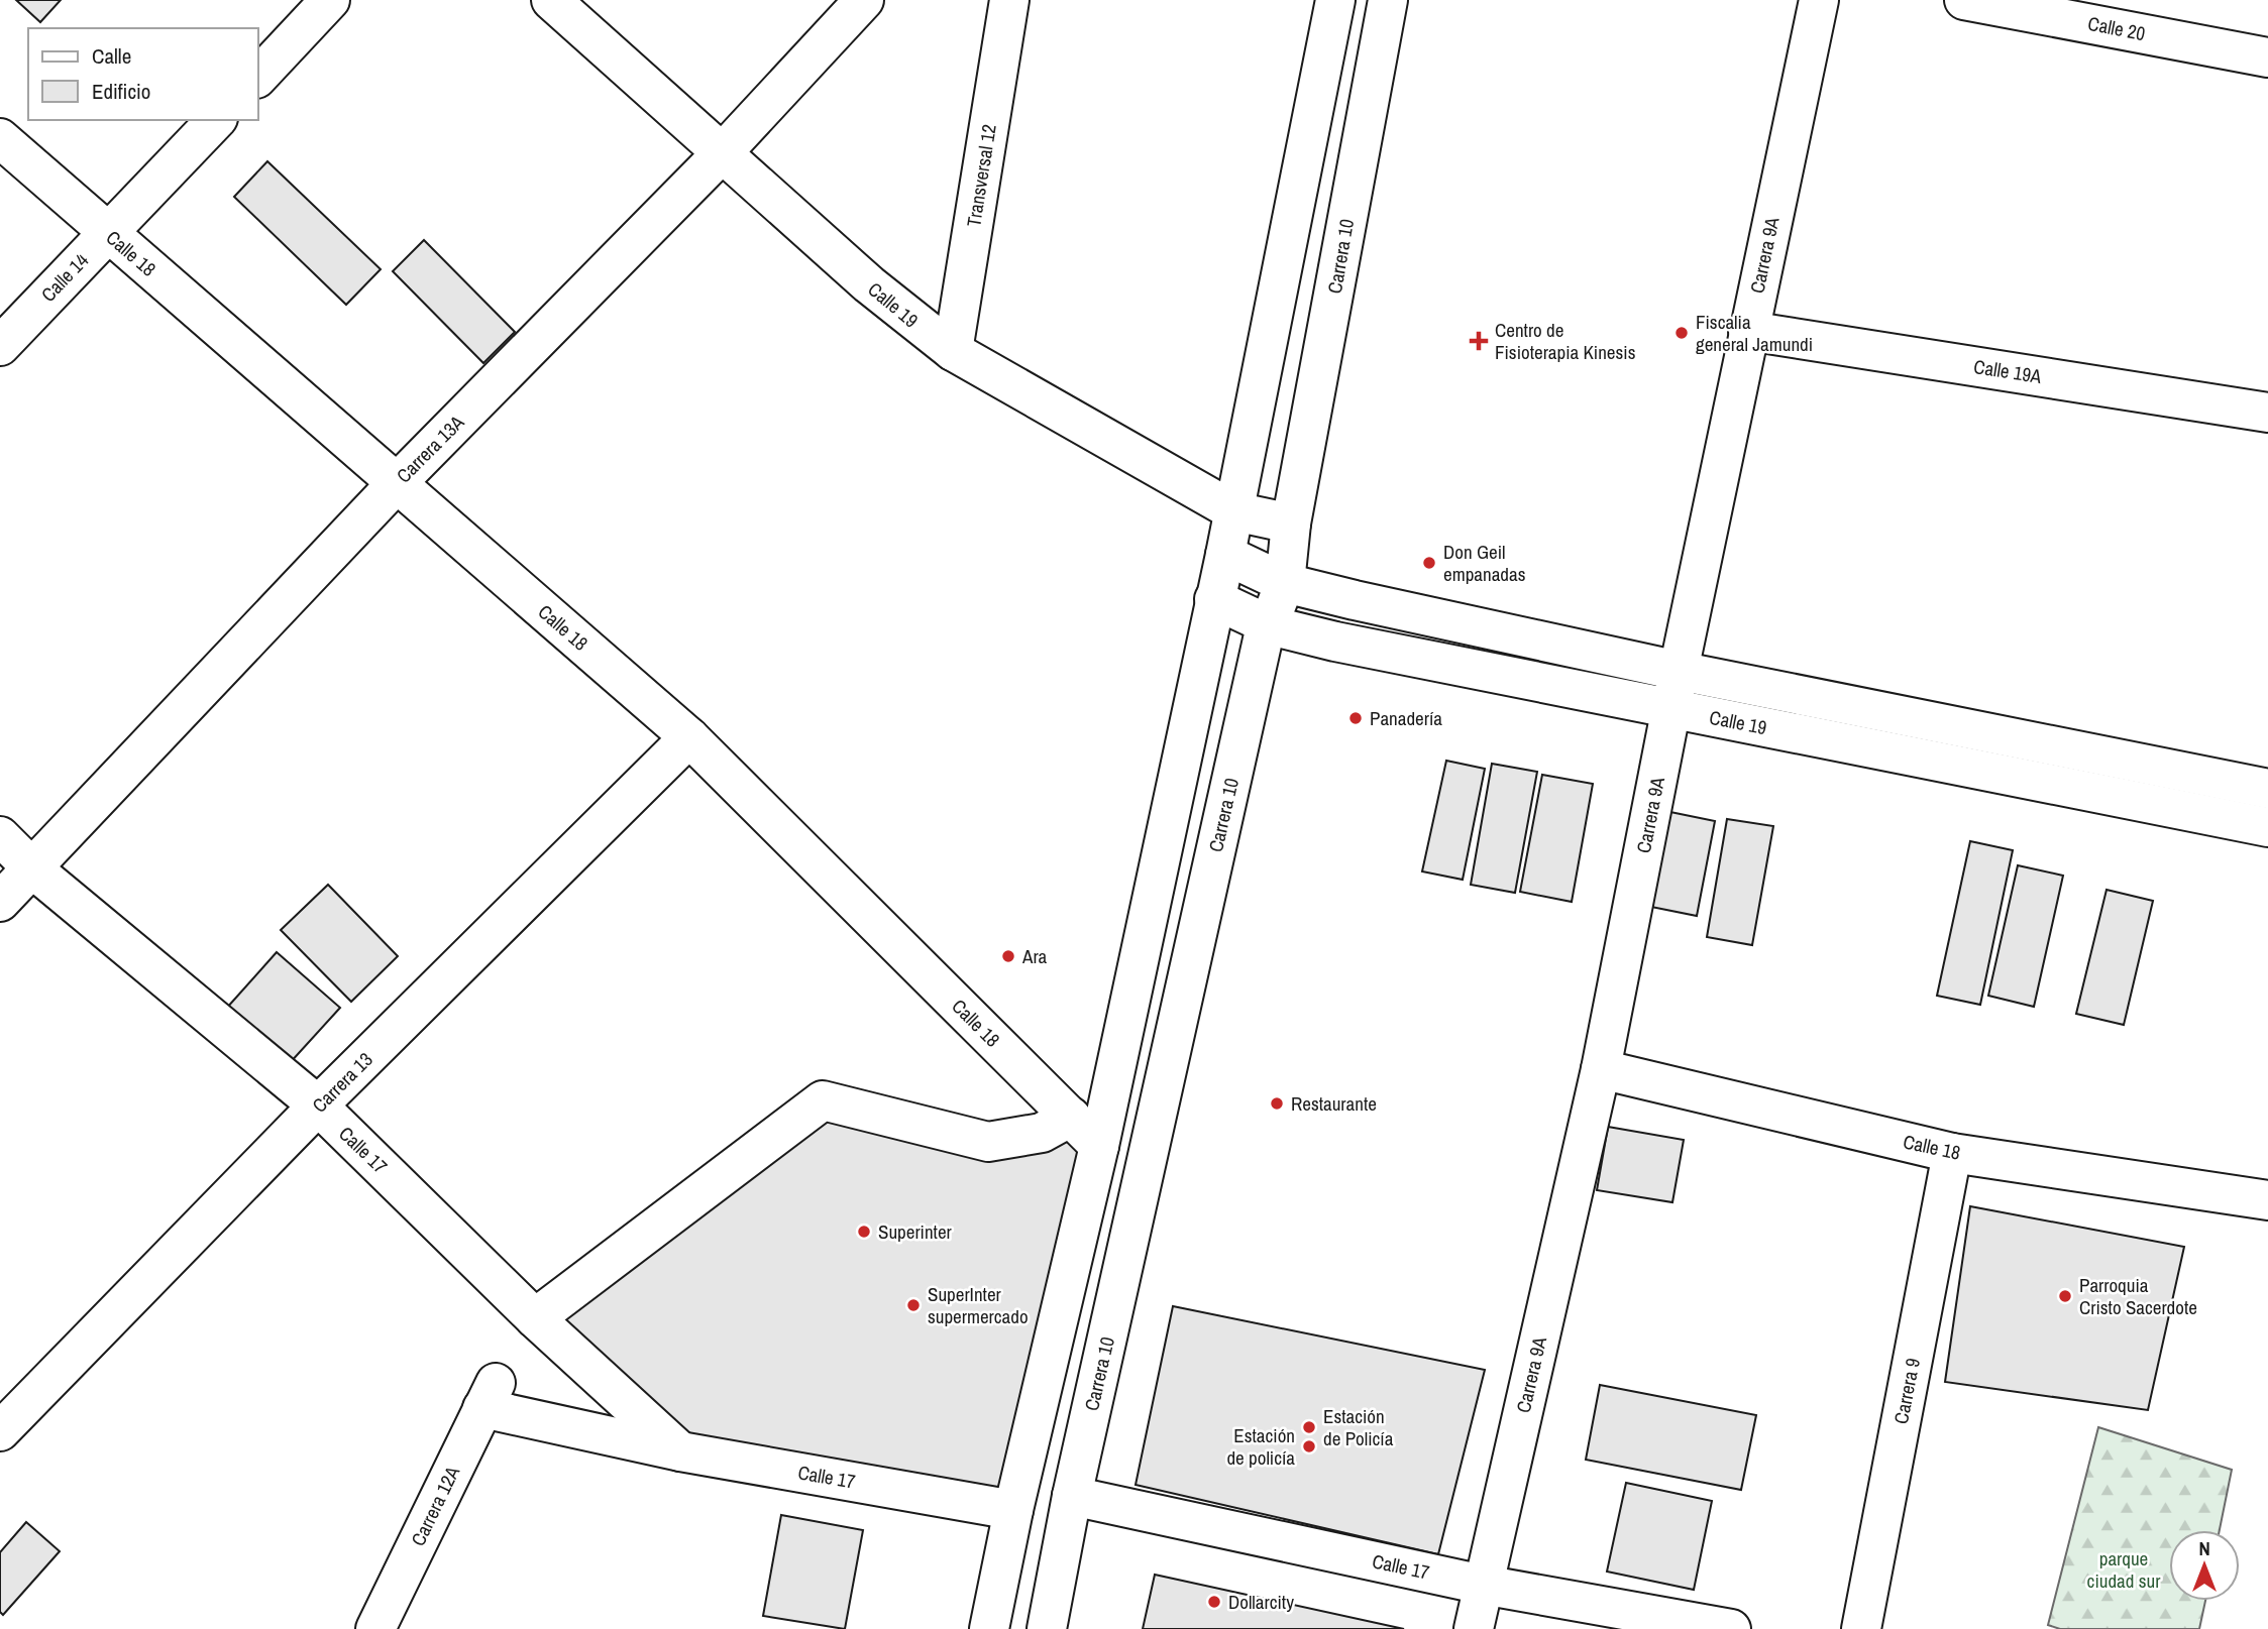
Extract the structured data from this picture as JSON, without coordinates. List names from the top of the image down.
{
  "streets": {
    "street": [
      "Calle 20",
      "Transversal 12",
      "Calle 18",
      "Carrera 9A",
      "Carrera 10",
      "Calle 14",
      "Calle 19",
      "Calle 19A",
      "Carrera 13A",
      "Carrera 13",
      "Calle 17",
      "Carrera 9",
      "Carrera 12A"
    ]
  },
  "crossings": [
    ["Transversal 12", "Calle 19"],
    ["Calle 18", "Carrera 9A"],
    ["Calle 18", "Calle 14"],
    ["Calle 18", "Carrera 13A"],
    ["Calle 18", "Carrera 13"],
    ["Calle 18", "Carrera 9"],
    ["Carrera 9A", "Calle 19"],
    ["Carrera 9A", "Calle 19A"],
    ["Carrera 9A", "Calle 17"],
    ["Carrera 10", "Calle 19"],
    ["Carrera 10", "Calle 17"],
    ["Calle 19", "Carrera 13A"],
    ["Carrera 13A", "Calle 17"],
    ["Carrera 13", "Calle 17"],
    ["Calle 17", "Carrera 12A"]
  ],
  "parks": ["parque ciudad sur"],
  "places": {
    "other": [
      "Fiscalia general Jamundi",
      "Don Geil empanadas",
      "Panadería",
      "Ara",
      "Restaurante",
      "Superinter",
      "Parroquia Cristo Sacerdote",
      "SuperInter supermercado",
      "Estación de Policía",
      "Estación de policía",
      "Dollarcity"
    ],
    "health": ["Centro de Fisioterapia Kinesis"]
  },
  "legend": ["Calle", "Edificio"],
  "north": "top"
}
